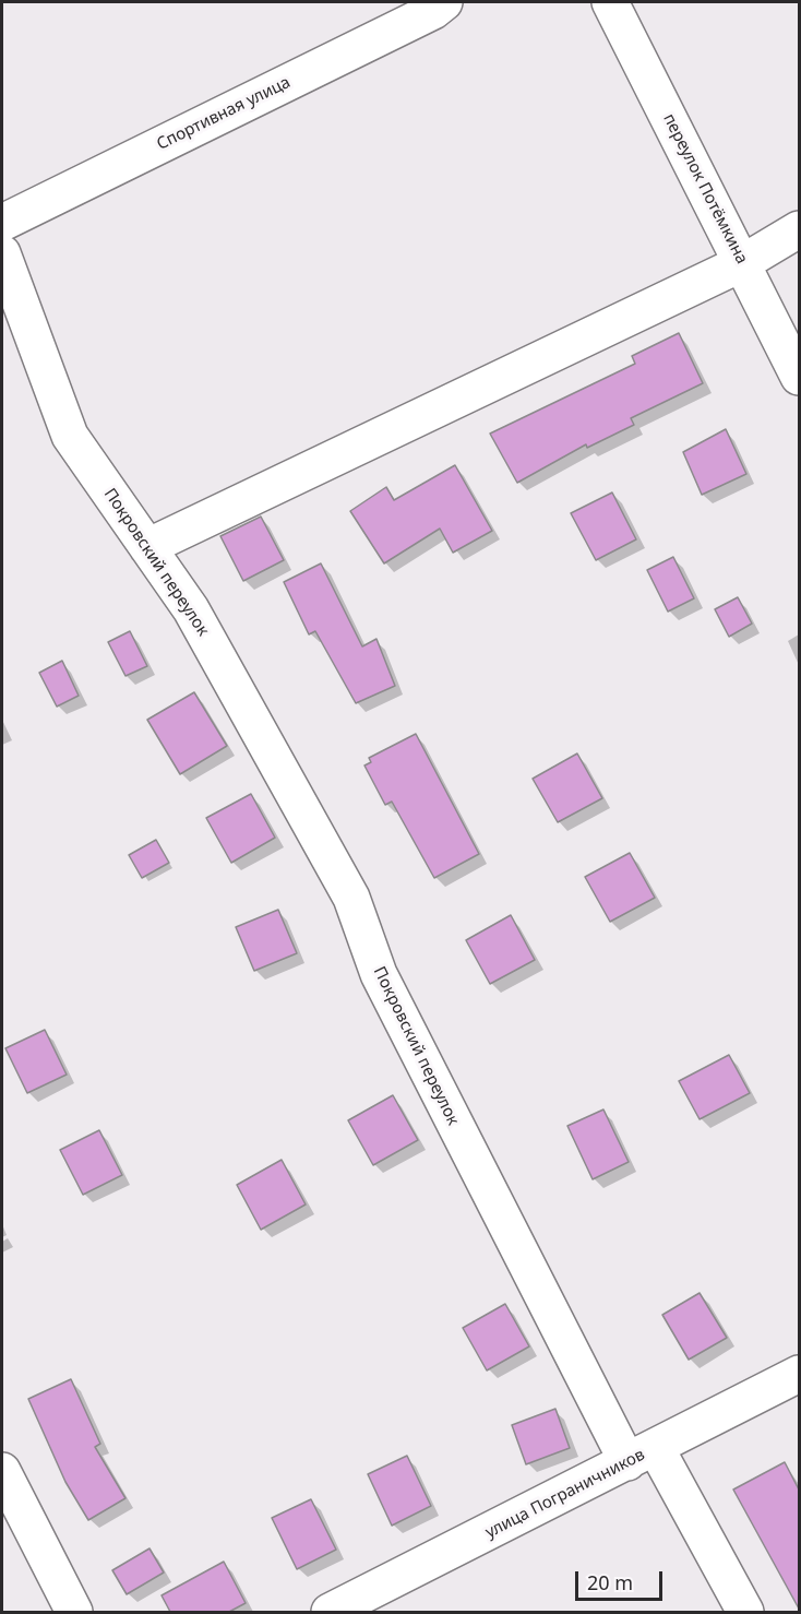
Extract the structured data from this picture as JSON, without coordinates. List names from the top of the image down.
{
  "streets": {
    "street": [
      "Спортивная улица",
      "переулок Потёмкина",
      "Покровский переулок",
      "улица Пограничников"
    ]
  },
  "crossings": [
    ["Покровский переулок", "улица Пограничников"]
  ],
  "scale_bar": "20 m"
}
